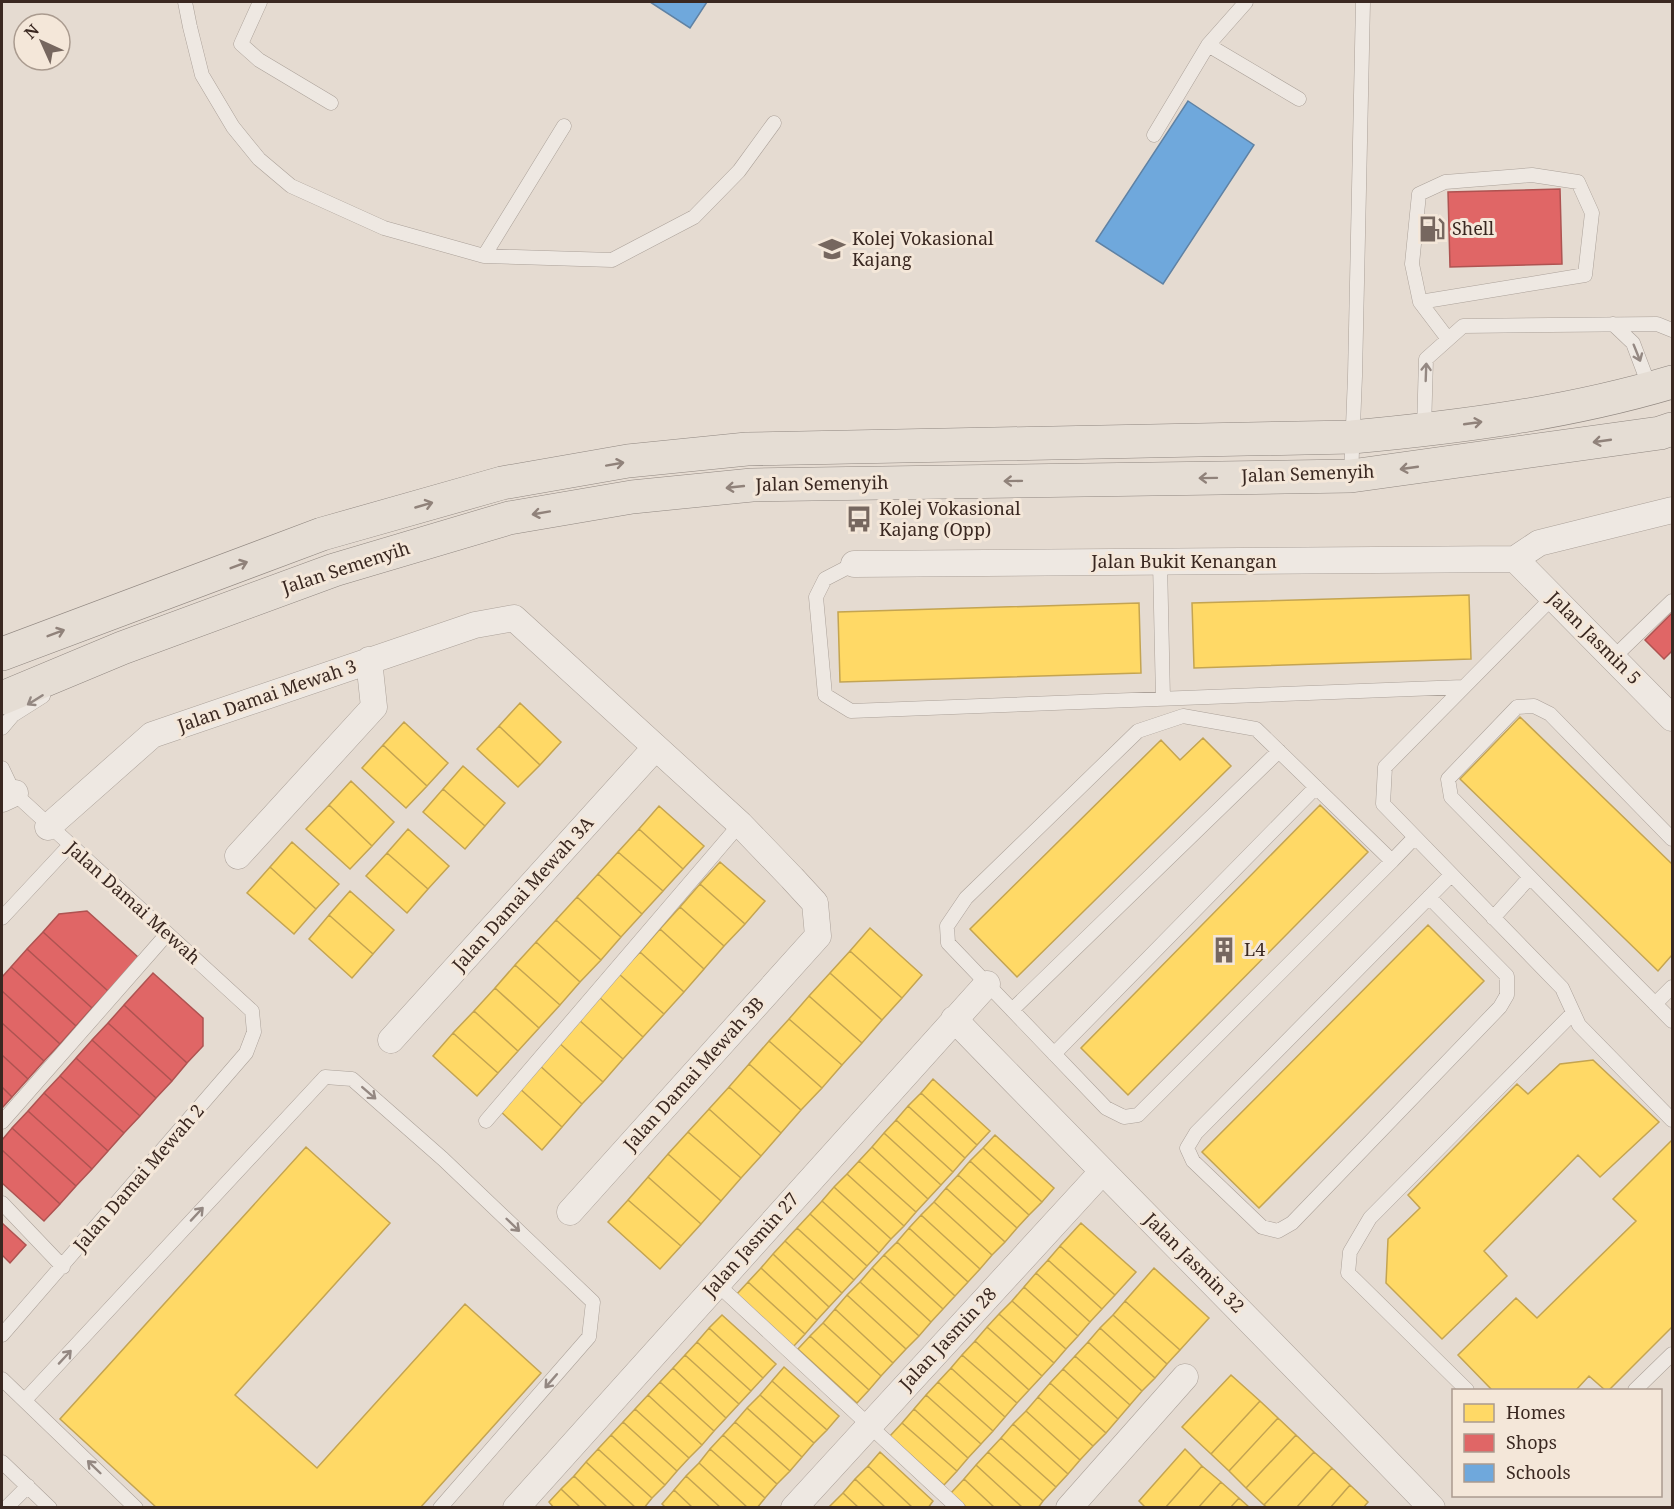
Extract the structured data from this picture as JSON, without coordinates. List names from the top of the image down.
{
  "streets": {
    "main road": ["Jalan Semenyih"],
    "street": [
      "Jalan Bukit Kenangan",
      "Jalan Jasmin 5",
      "Jalan Damai Mewah 3",
      "Jalan Damai Mewah 3A",
      "Jalan Damai Mewah 3B",
      "Jalan Jasmin 27",
      "Jalan Jasmin 32",
      "Jalan Jasmin 28"
    ],
    "lane": ["Jalan Damai Mewah", "Jalan Damai Mewah 2"]
  },
  "crossings": [
    ["Jalan Bukit Kenangan", "Jalan Jasmin 5"],
    ["Jalan Damai Mewah 3", "Jalan Damai Mewah 3A"],
    ["Jalan Damai Mewah 3", "Jalan Damai Mewah"],
    ["Jalan Damai Mewah", "Jalan Damai Mewah 2"],
    ["Jalan Jasmin 27", "Jalan Jasmin 32"],
    ["Jalan Jasmin 32", "Jalan Jasmin 28"]
  ],
  "places": {
    "fuel station": ["Shell"],
    "school or university": ["Kolej Vokasional Kajang"],
    "bus stop": ["Kolej Vokasional Kajang (Opp)"],
    "building": ["L4"]
  },
  "legend": ["Homes", "Shops", "Schools"],
  "north": "top left"
}
